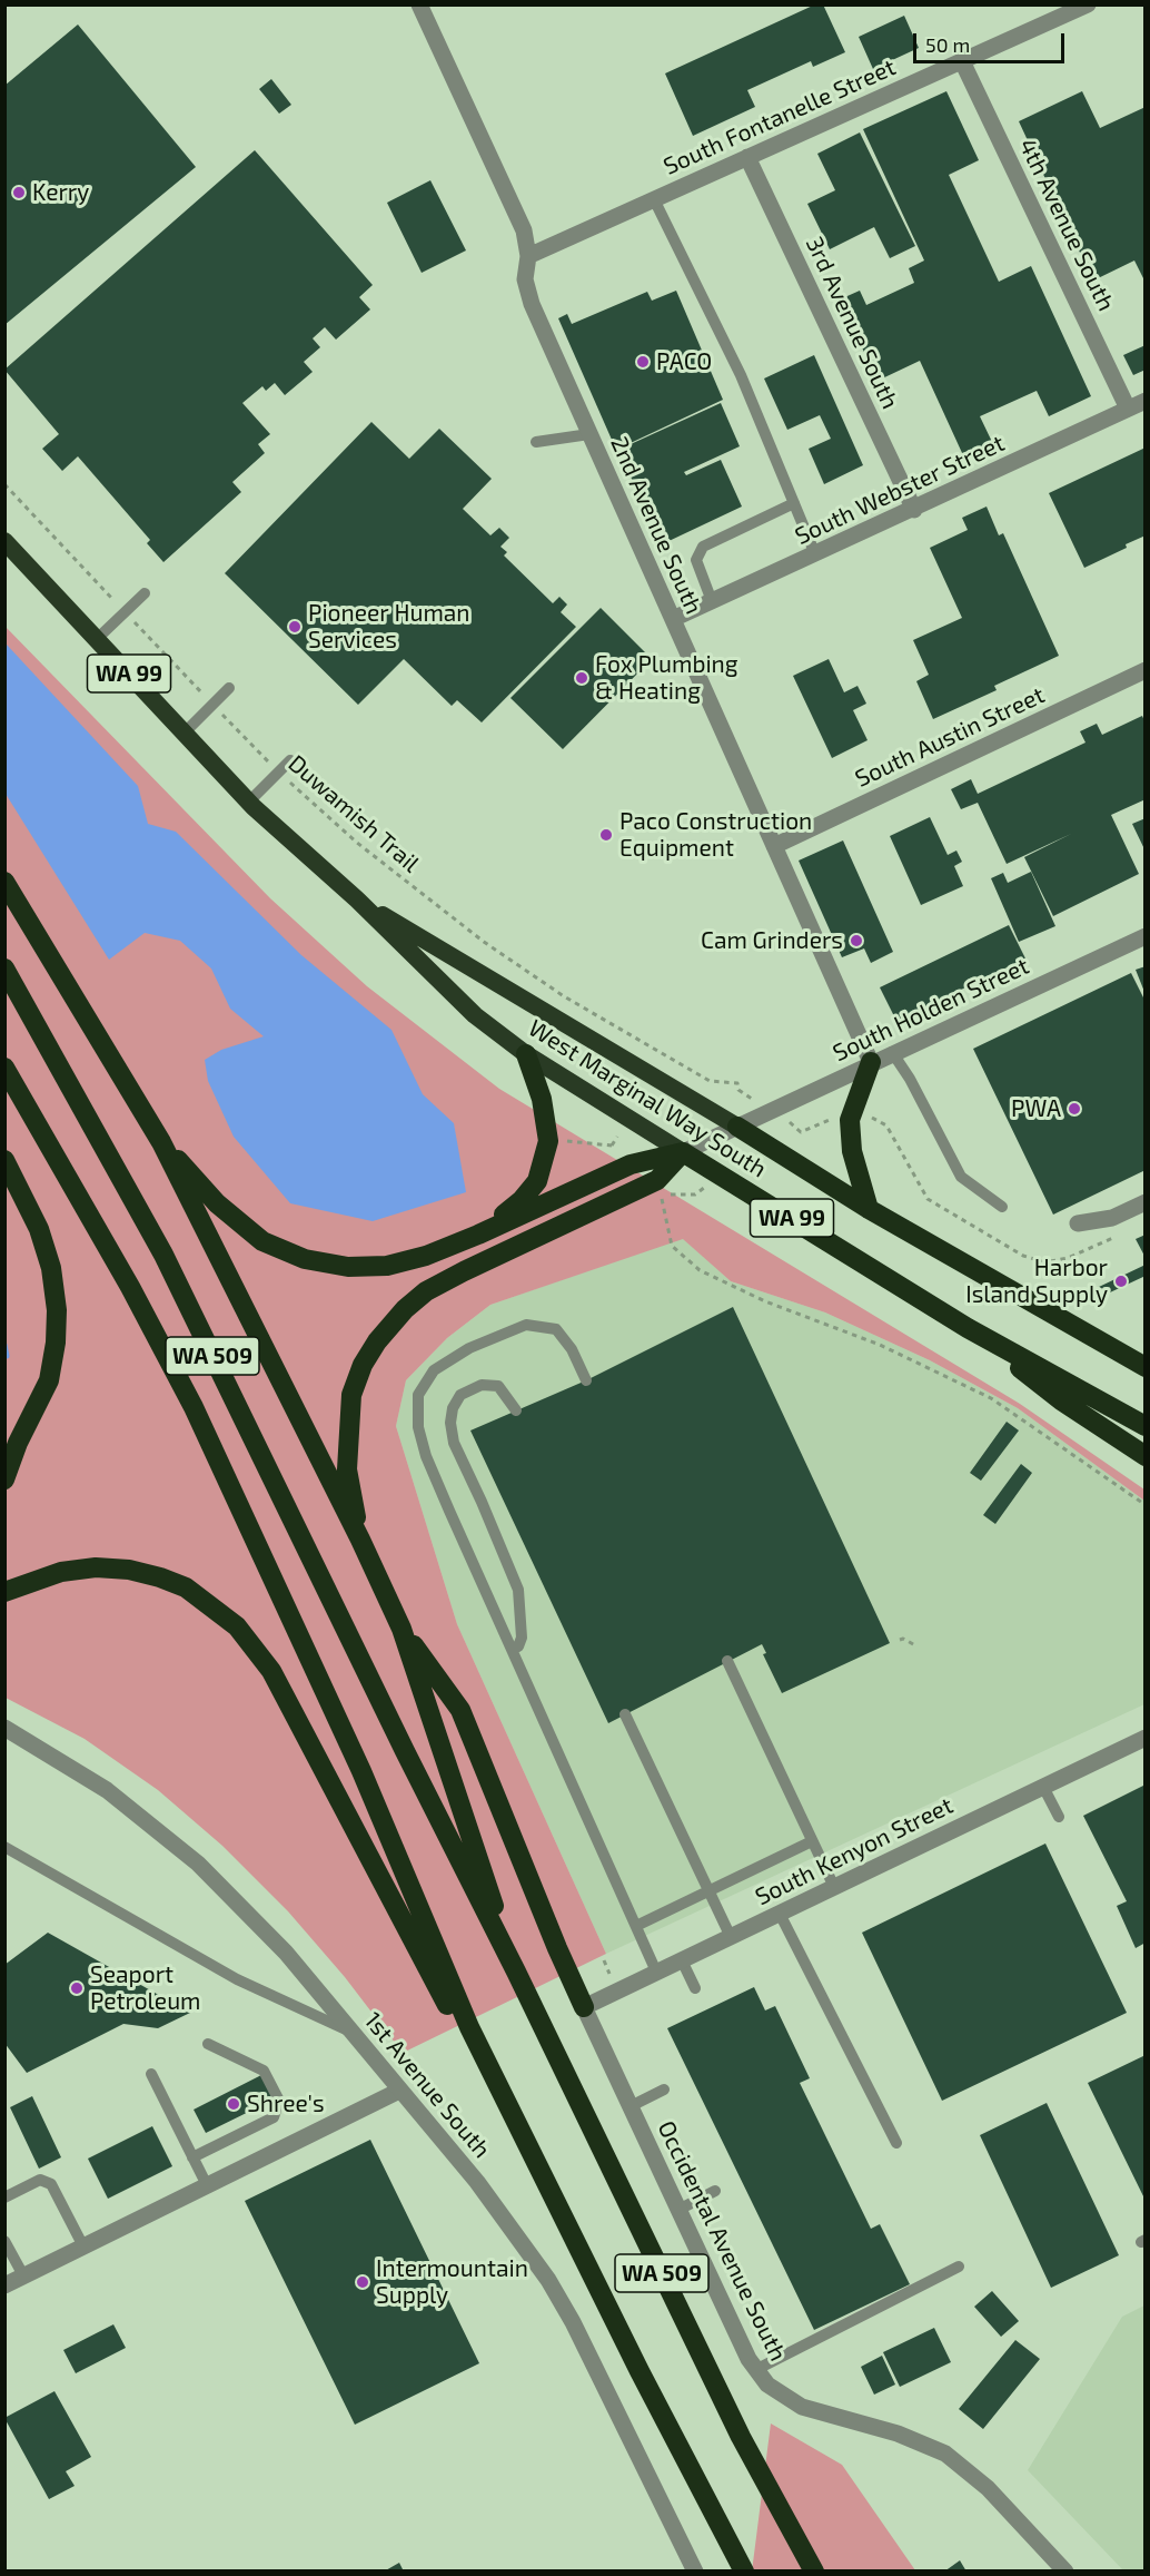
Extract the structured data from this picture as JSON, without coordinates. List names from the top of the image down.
{
  "streets": {
    "highway": ["WA 99", "West Marginal Way South", "WA 509"],
    "street": [
      "South Fontanelle Street",
      "4th Avenue South",
      "3rd Avenue South",
      "South Webster Street",
      "2nd Avenue South",
      "South Austin Street",
      "South Holden Street",
      "South Kenyon Street",
      "1st Avenue South",
      "Occidental Avenue South"
    ],
    "path": ["Duwamish Trail"]
  },
  "crossings": [
    ["South Fontanelle Street", "4th Avenue South"],
    ["South Fontanelle Street", "3rd Avenue South"],
    ["South Fontanelle Street", "2nd Avenue South"],
    ["4th Avenue South", "South Webster Street"],
    ["3rd Avenue South", "South Webster Street"],
    ["South Webster Street", "2nd Avenue South"],
    ["2nd Avenue South", "South Austin Street"],
    ["2nd Avenue South", "South Holden Street"],
    ["South Holden Street", "West Marginal Way South"],
    ["South Kenyon Street", "Occidental Avenue South"]
  ],
  "places": [
    "Kerry",
    "PACO",
    "Pioneer Human Services",
    "Fox Plumbing & Heating",
    "Paco Construction Equipment",
    "Cam Grinders",
    "PWA",
    "Harbor Island Supply",
    "Seaport Petroleum",
    "Shree's",
    "Intermountain Supply"
  ],
  "scale_bar": "50 m"
}
